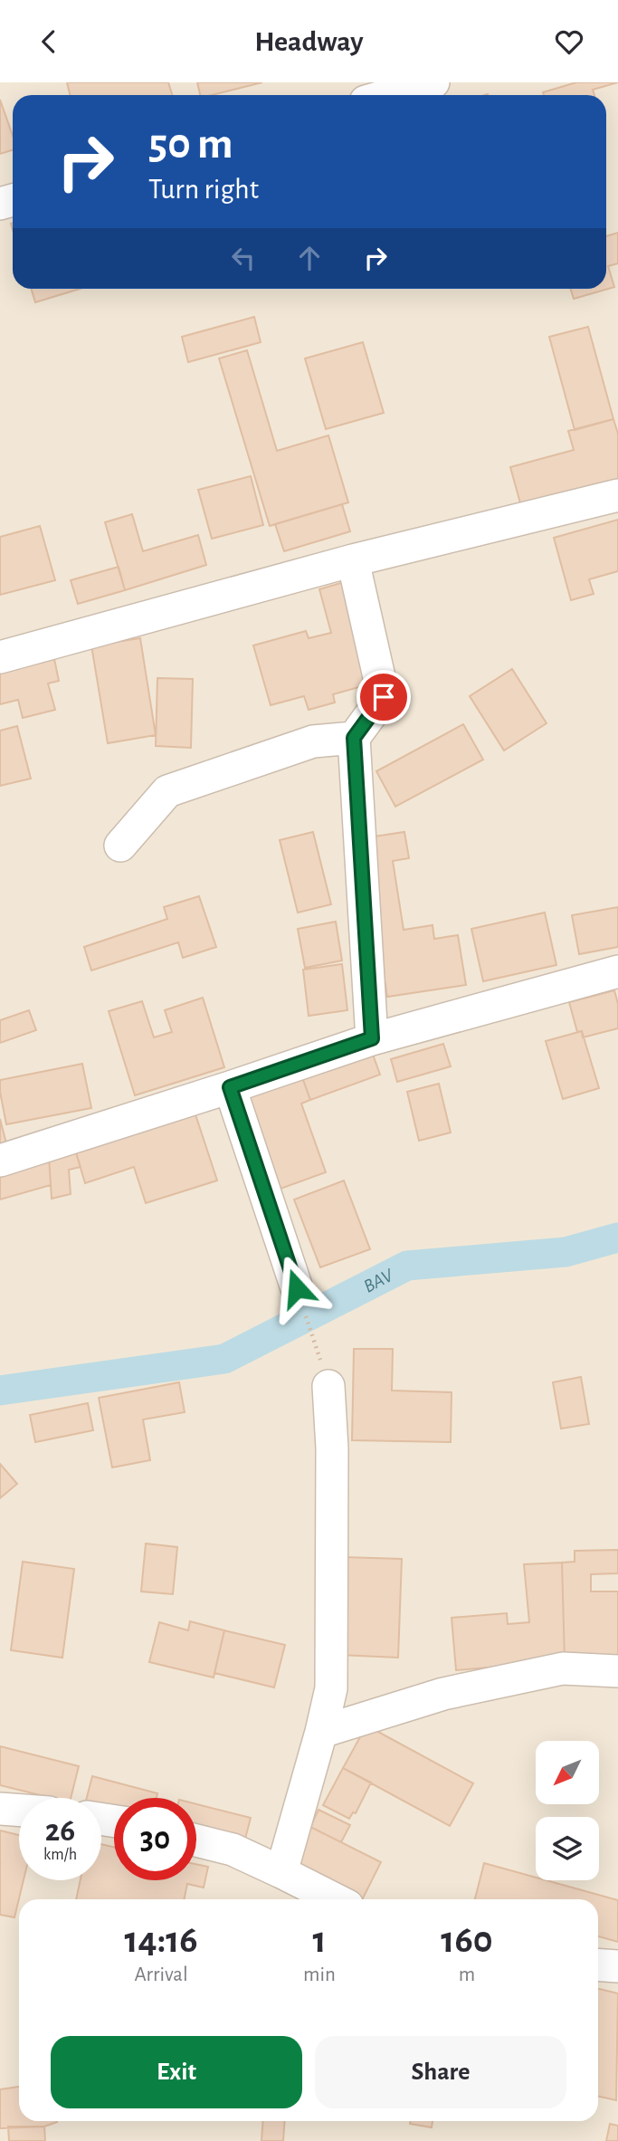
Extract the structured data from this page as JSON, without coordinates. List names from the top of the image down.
{
  "water": ["BAV"],
  "north": "bottom left",
  "page": {
    "header": "Headway",
    "turn": ["50 m", "Turn right"],
    "speed": "26 km/h",
    "limit": "30",
    "eta": [
      "14:16",
      "Arrival",
      "1",
      "min",
      "160",
      "m"
    ],
    "buttons": ["Exit", "Share"]
  }
}
